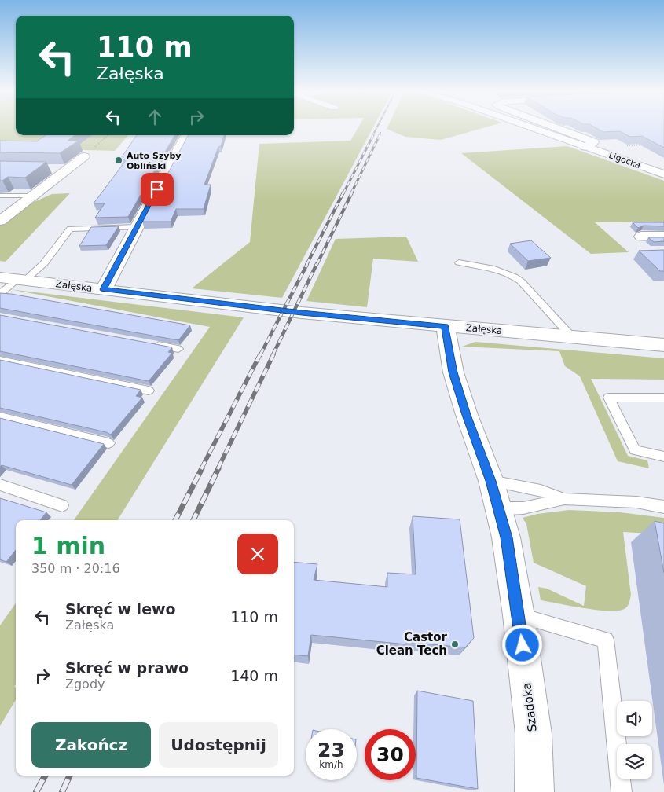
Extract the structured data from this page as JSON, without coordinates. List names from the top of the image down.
{
  "streets": {
    "street": ["Ligocka", "Załęska", "Szadoka"]
  },
  "crossings": [
    ["Załęska", "Szadoka"]
  ],
  "places": ["Auto Szyby Obliński", "Castor Clean Tech"],
  "page": {
    "turn": ["110 m", "Załęska"],
    "heading": ["1 min", "350 m · 20:16"],
    "list": [
      {
        "name": "Skręć w lewo",
        "note": "Załęska",
        "value": "110 m"
      },
      {
        "name": "Skręć w prawo",
        "note": "Zgody",
        "value": "140 m"
      }
    ],
    "buttons": ["Zakończ", "Udostępnij"],
    "speed": "23 km/h",
    "limit": "30"
  }
}
